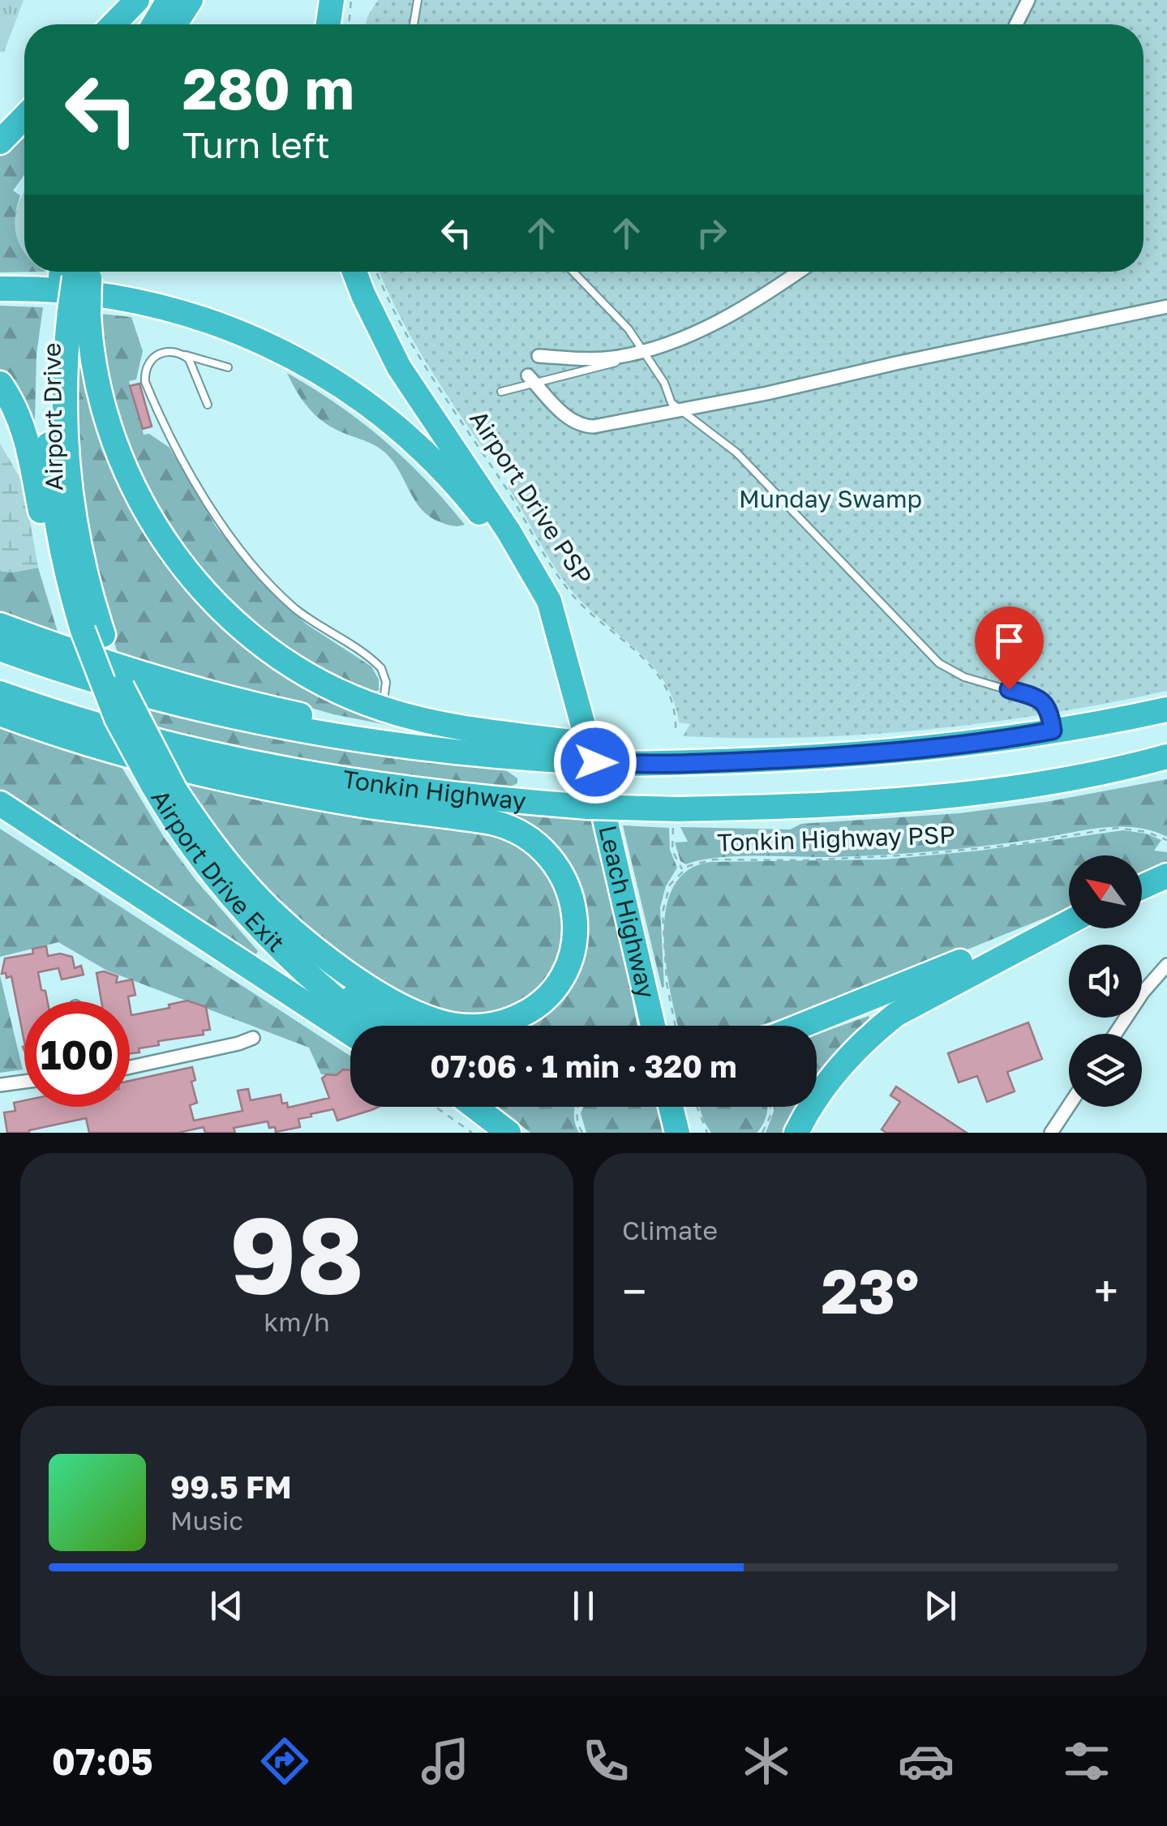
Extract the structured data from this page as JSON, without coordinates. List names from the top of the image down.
{
  "streets": {
    "highway": [
      "Airport Drive",
      "Tonkin Highway",
      "Airport Drive Exit",
      "Leach Highway"
    ],
    "path": ["Airport Drive PSP", "Tonkin Highway PSP"]
  },
  "crossings": [
    ["Airport Drive", "Airport Drive Exit"]
  ],
  "parks": ["Munday Swamp"],
  "north": "top left",
  "page": {
    "turn": ["280 m", "Turn left"],
    "limit": "100",
    "trip": "07:06 · 1 min · 320 m",
    "tile": [
      ["98", "km/h"],
      "Climate"
    ],
    "heat": ["−", "23°", "+"],
    "song": ["99.5 FM", "Music"],
    "tabs": "07:05"
  }
}
